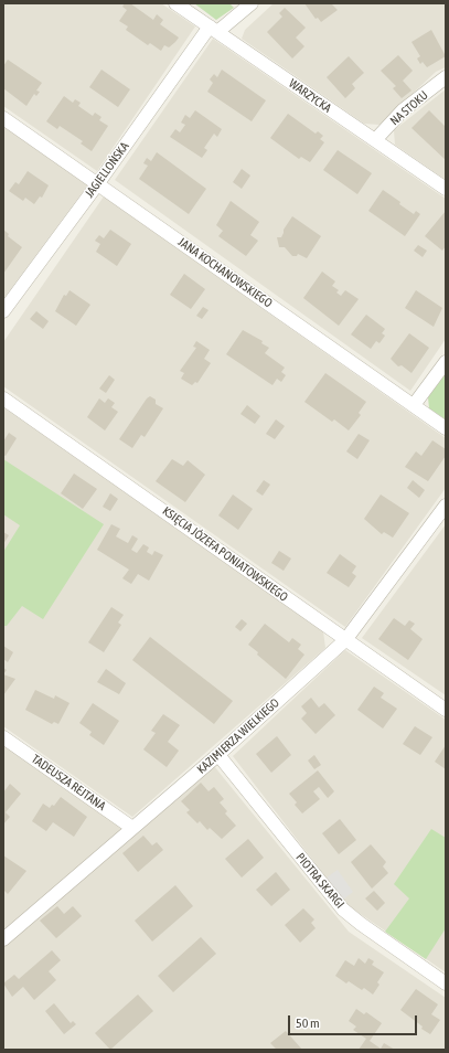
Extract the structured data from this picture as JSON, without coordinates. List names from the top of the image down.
{
  "streets": {
    "street": [
      "WARZYCKA",
      "NA STOKU",
      "JAGIELLOŃSKA",
      "JANA KOCHANOWSKIEGO",
      "KSIĘCIA JÓZEFA PONIATOWSKIEGO",
      "KAZIMIERZA WIELKIEGO",
      "TADEUSZA REJTANA",
      "PIOTRA SKARGI"
    ]
  },
  "crossings": [
    ["WARZYCKA", "NA STOKU"],
    ["WARZYCKA", "JAGIELLOŃSKA"],
    ["JAGIELLOŃSKA", "JANA KOCHANOWSKIEGO"],
    ["KSIĘCIA JÓZEFA PONIATOWSKIEGO", "KAZIMIERZA WIELKIEGO"],
    ["KAZIMIERZA WIELKIEGO", "TADEUSZA REJTANA"],
    ["KAZIMIERZA WIELKIEGO", "PIOTRA SKARGI"]
  ],
  "scale_bar": "50 m"
}
